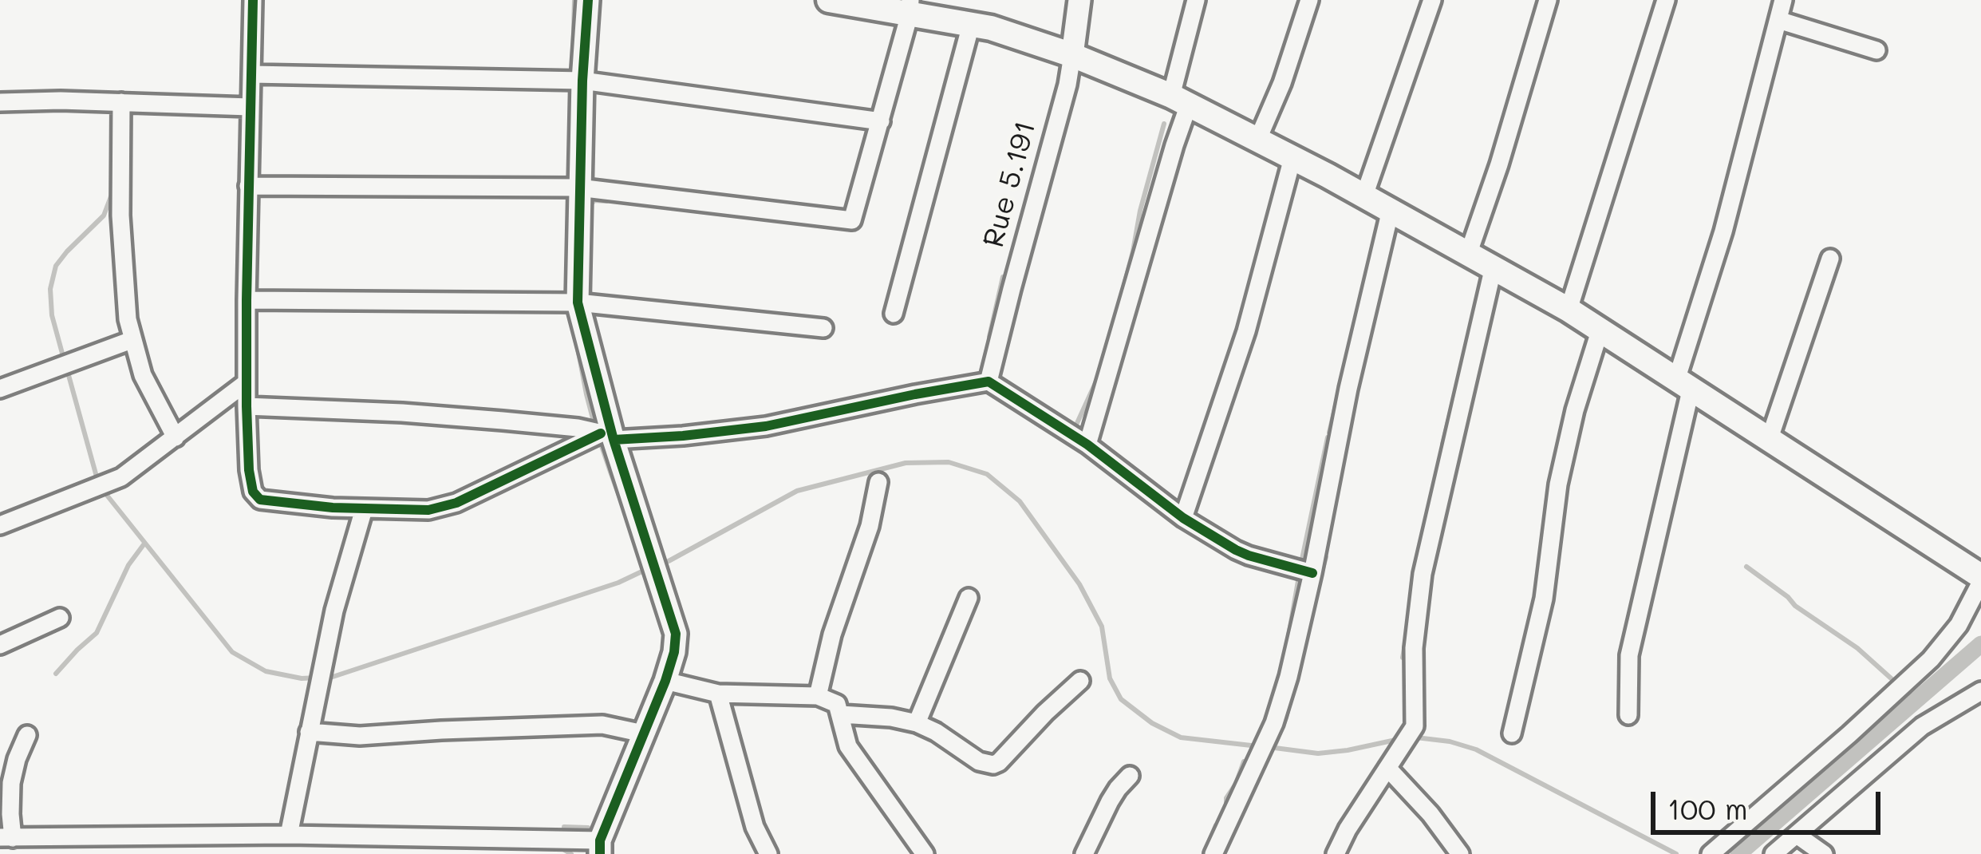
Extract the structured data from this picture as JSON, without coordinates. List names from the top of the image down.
{
  "streets": {
    "street": ["Rue 5.191"]
  },
  "scale_bar": "100 m"
}
